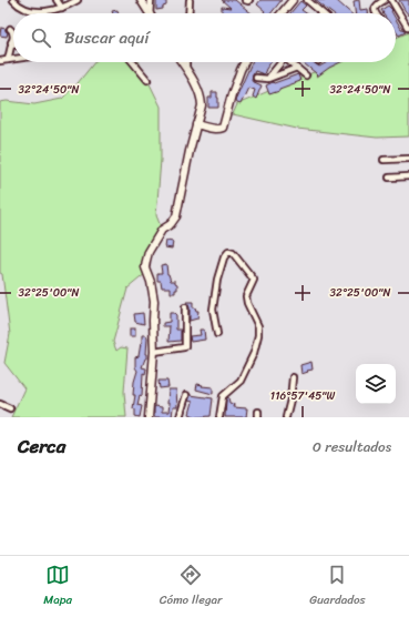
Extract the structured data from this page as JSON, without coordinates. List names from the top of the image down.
{
  "page": {
    "search": "Buscar aquí",
    "heading": ["Cerca", "0 resultados"],
    "nav": ["Mapa", "Cómo llegar", "Guardados"]
  },
  "coordinates": ["32°24'50\"N", "32°25'00\"N", "116°57'45\"W"]
}
